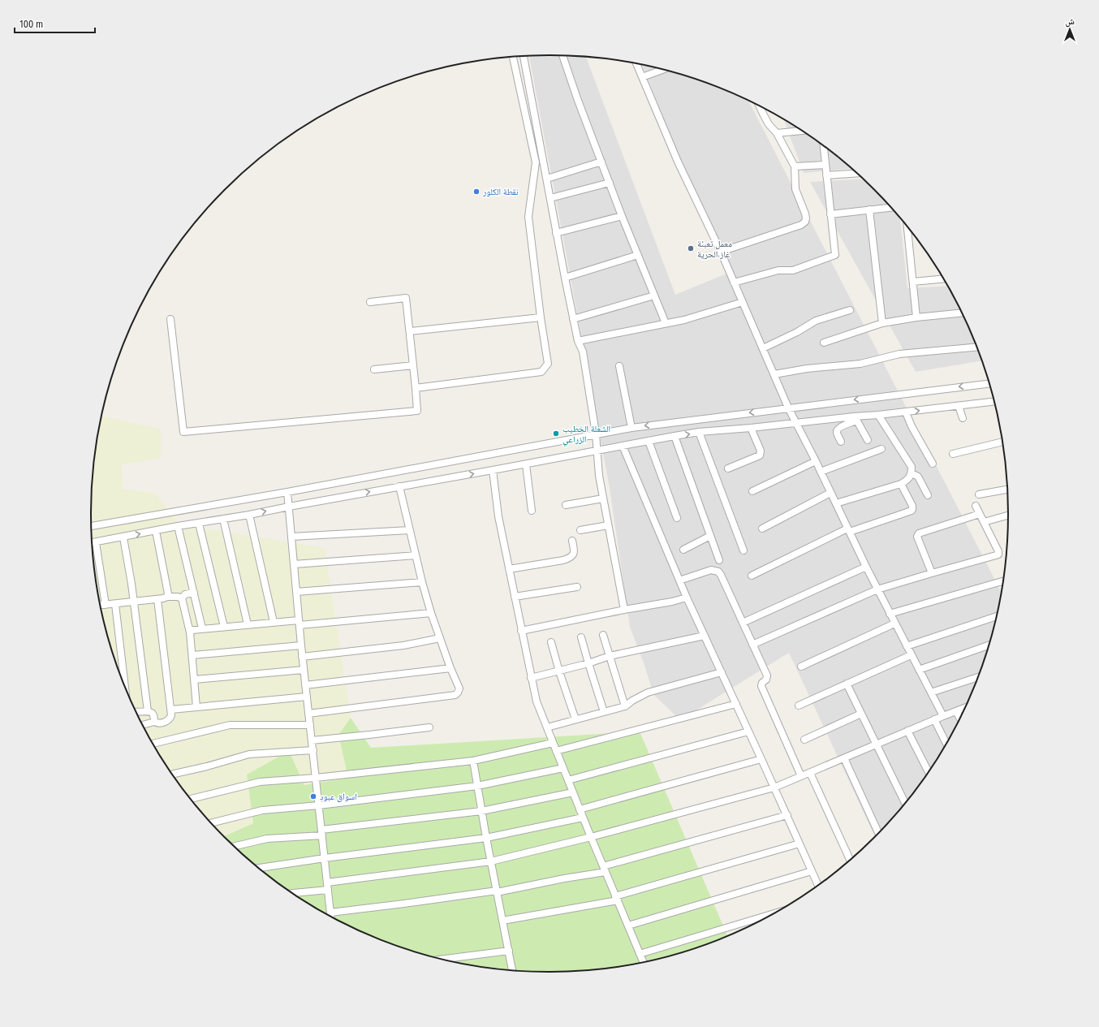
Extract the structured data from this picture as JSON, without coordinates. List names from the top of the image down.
{
  "places": [
    "نقطة الكلور",
    "معمل تعبئة غاز الحرية",
    "الشعلة الخطيب الزراعي",
    "اسواق عبود"
  ],
  "scale_bar": "100 m",
  "north": "top"
}
